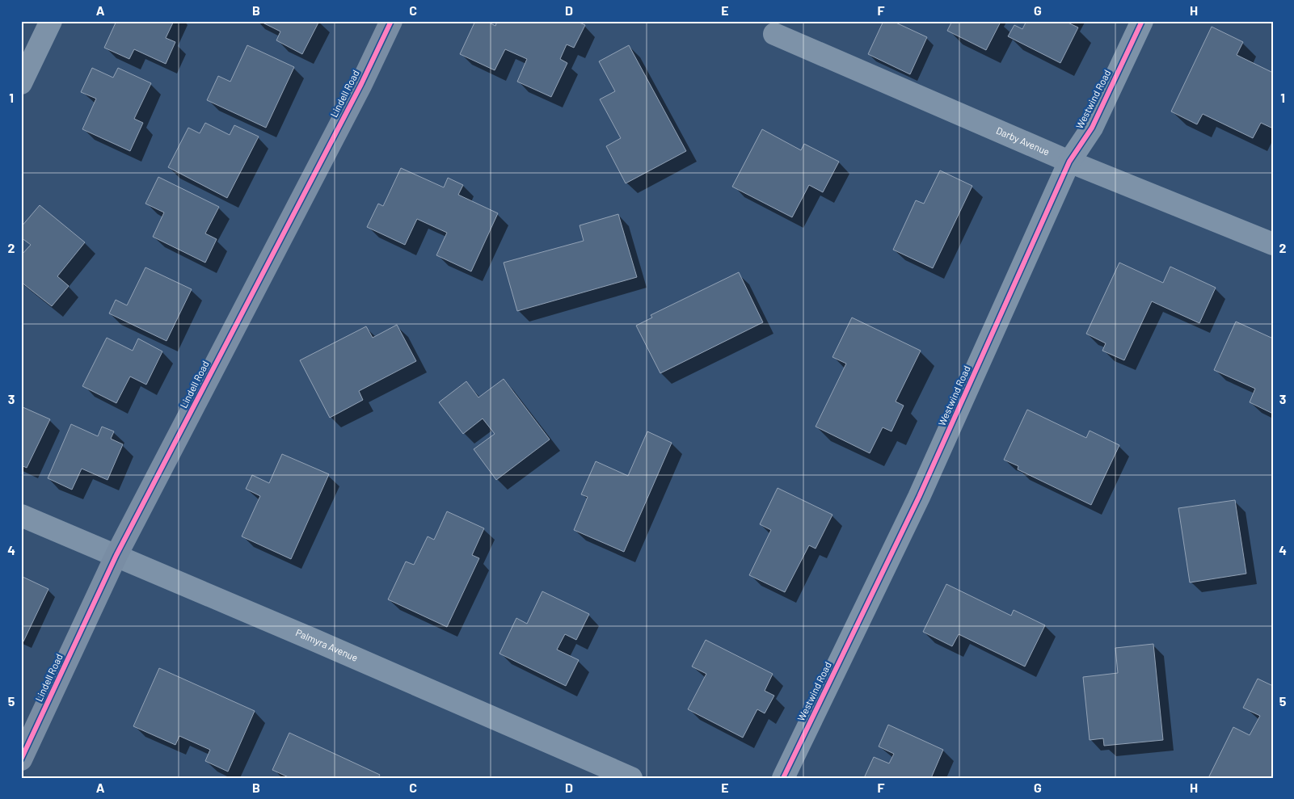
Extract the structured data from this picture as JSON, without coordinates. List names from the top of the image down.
{
  "streets": {
    "street": [
      "Lindell Road",
      "Westwind Road",
      "Darby Avenue",
      "Palmyra Avenue"
    ]
  },
  "crossings": [
    ["Lindell Road", "Palmyra Avenue"],
    ["Westwind Road", "Darby Avenue"]
  ],
  "grid": {
    "columns": [
      "A",
      "B",
      "C",
      "D",
      "E",
      "F",
      "G",
      "H"
    ],
    "rows": [
      "1",
      "2",
      "3",
      "4",
      "5"
    ]
  }
}
